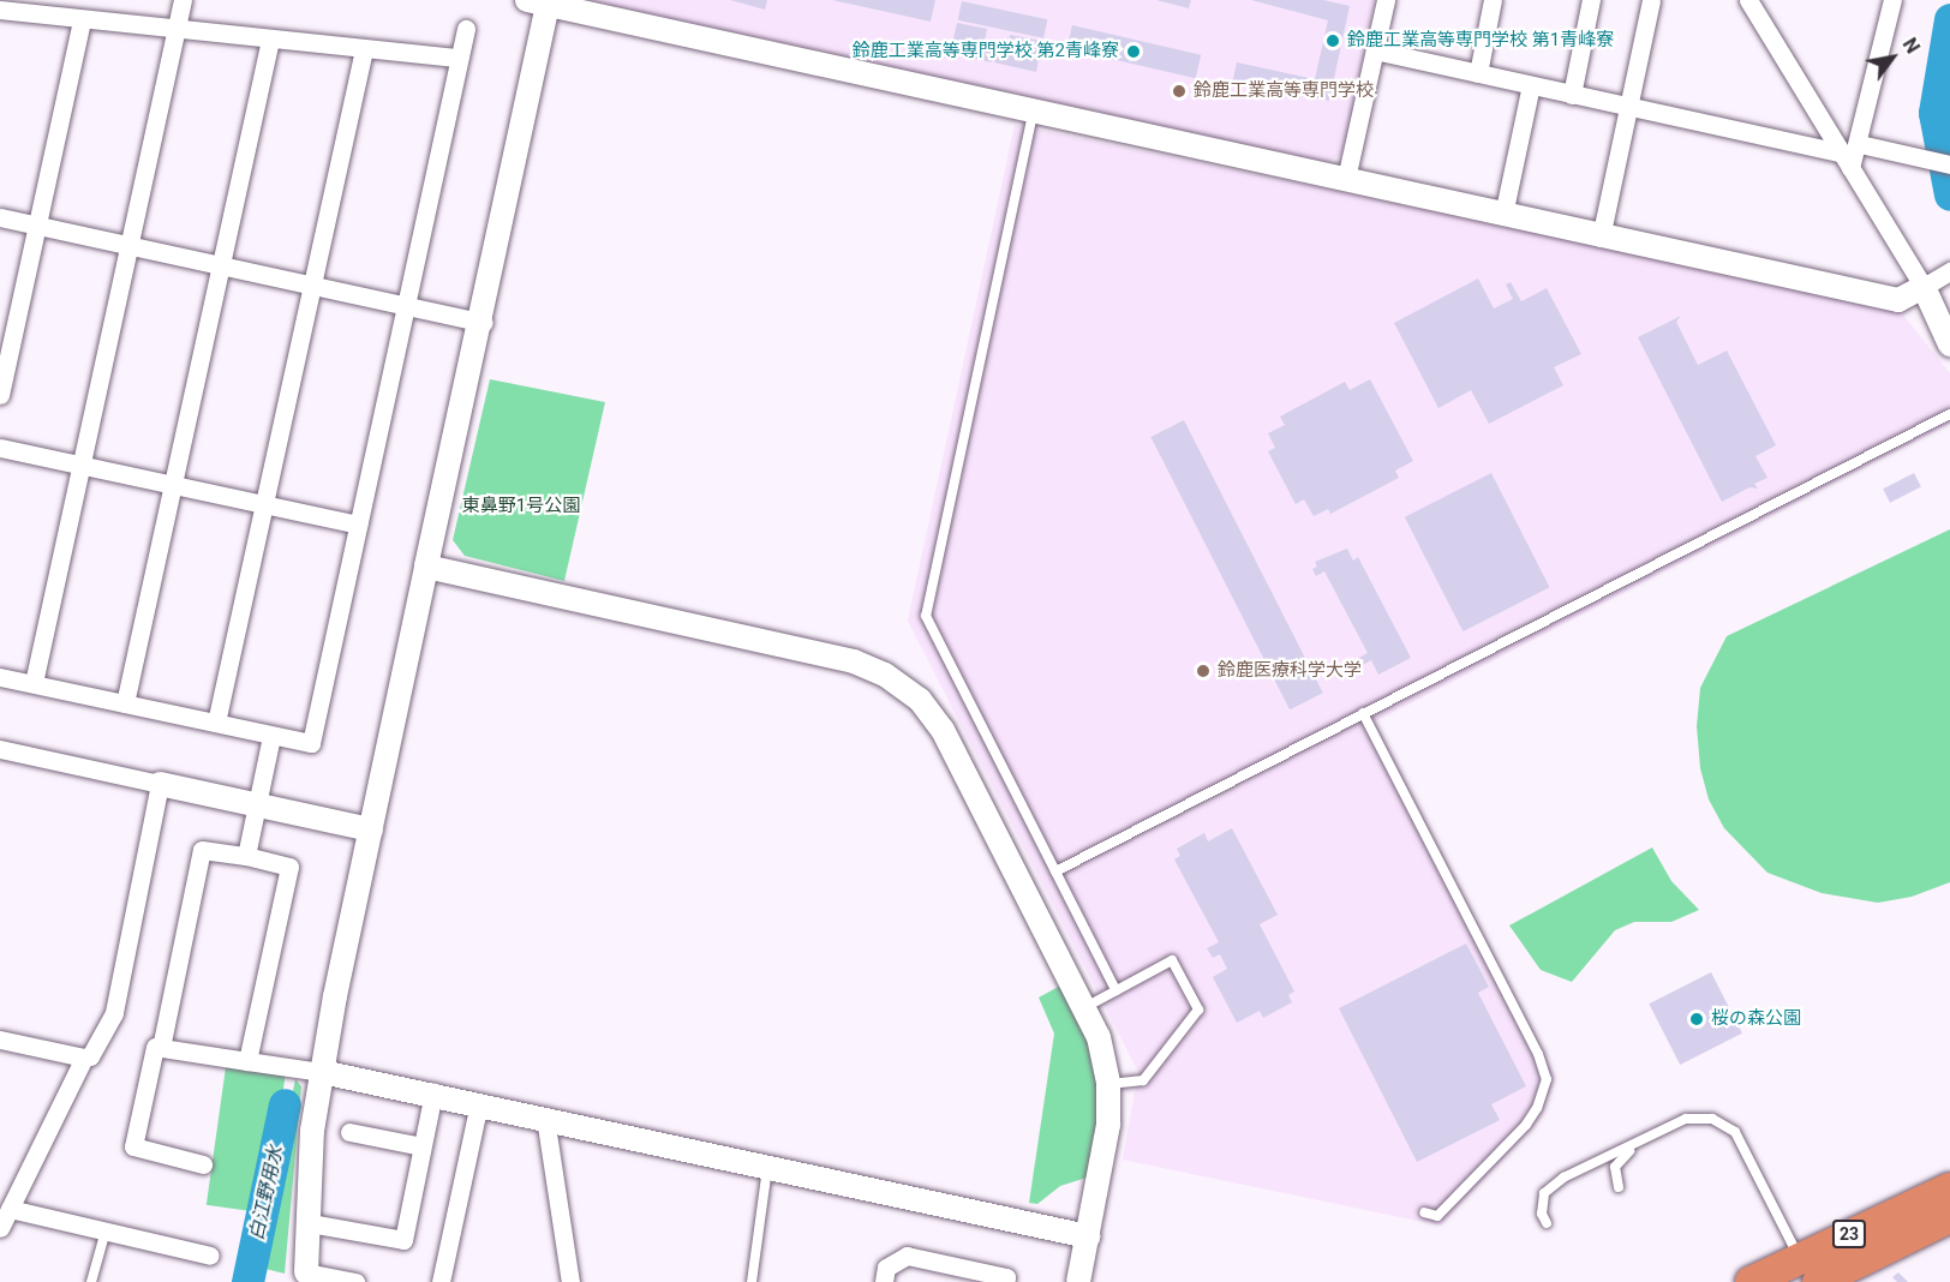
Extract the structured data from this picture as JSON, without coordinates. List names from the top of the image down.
{
  "streets": {
    "highway": ["23"]
  },
  "water": ["白江野用水"],
  "parks": ["東鼻野1号公園"],
  "places": [
    "鈴鹿工業高等専門学校 第1青峰寮",
    "鈴鹿工業高等専門学校 第2青峰寮",
    "鈴鹿工業高等専門学校",
    "鈴鹿医療科学大学",
    "桜の森公園"
  ],
  "north": "top right"
}
